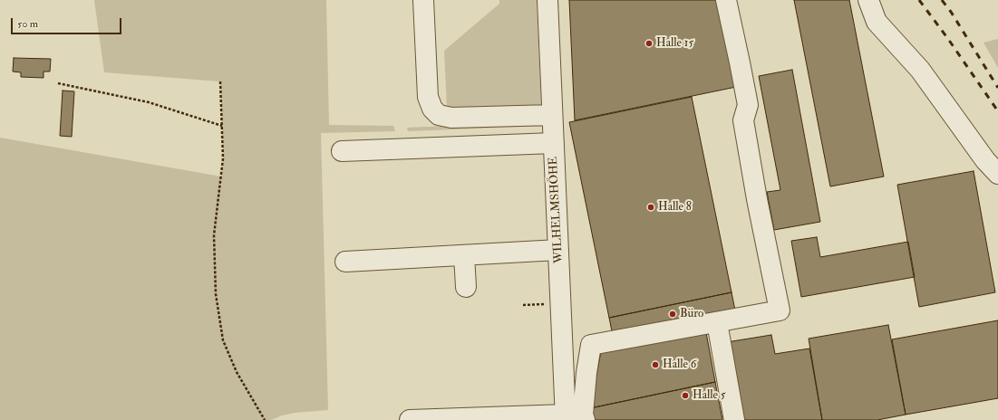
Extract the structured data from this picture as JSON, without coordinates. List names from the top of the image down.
{
  "streets": {
    "street": ["WILHELMSHÖHE"]
  },
  "places": [
    "Halle 15",
    "Halle 8",
    "Büro",
    "Halle 6",
    "Halle 5"
  ],
  "scale_bar": "50 m"
}
